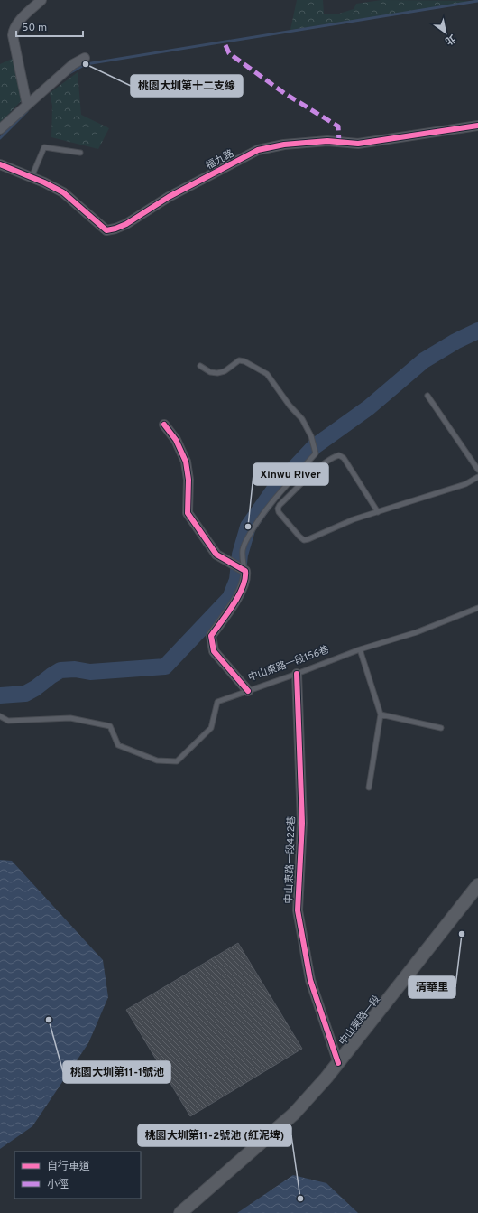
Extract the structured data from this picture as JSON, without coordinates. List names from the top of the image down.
{
  "streets": {
    "main road": ["中山東路一段"],
    "street": ["福九路", "中山東路一段422巷"],
    "lane": ["中山東路一段156巷"]
  },
  "crossings": [
    ["中山東路一段156巷", "中山東路一段422巷"],
    ["中山東路一段422巷", "中山東路一段"]
  ],
  "places": [
    "桃園大圳第十二支線",
    "Xinwu River",
    "清華里",
    "桃園大圳第11-1號池",
    "桃園大圳第11-2號池 (紅泥埤)"
  ],
  "legend": ["自行車道", "小徑"],
  "scale_bar": "50 m",
  "north": "bottom right"
}
